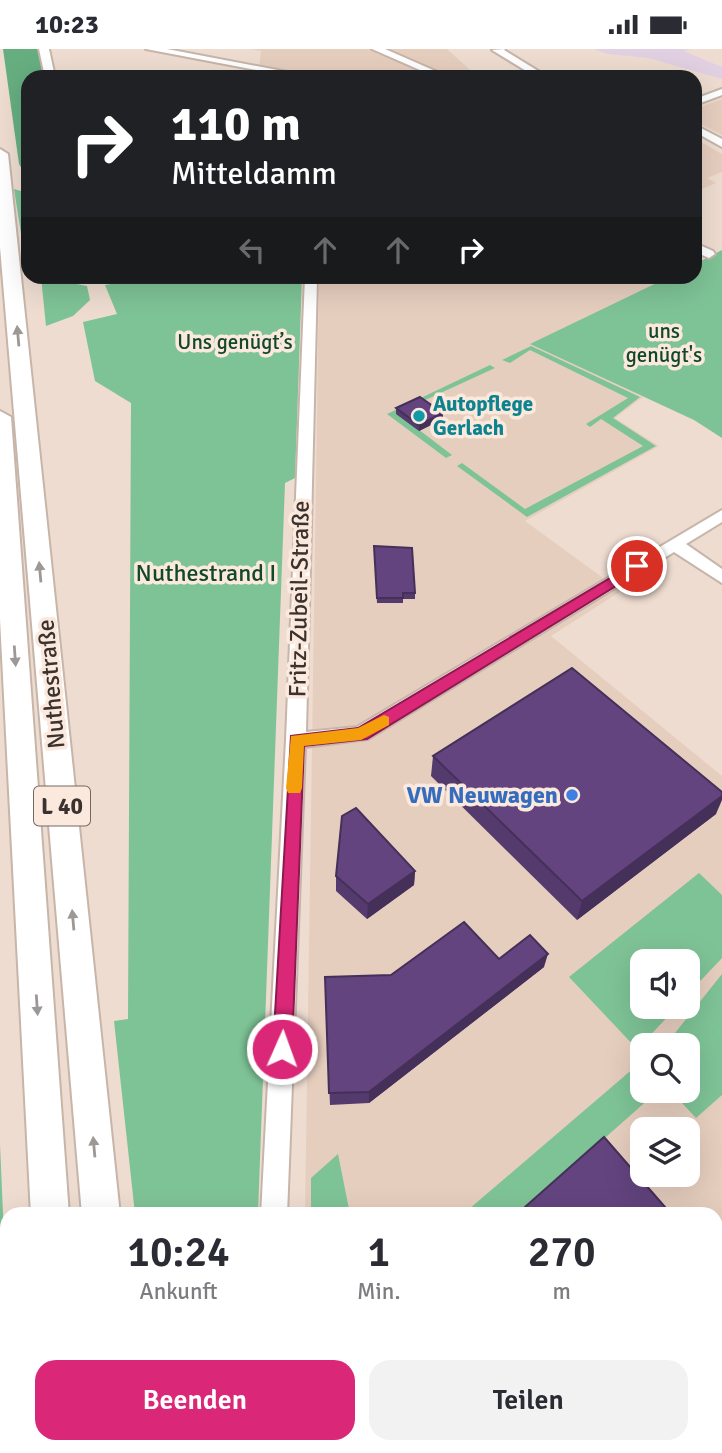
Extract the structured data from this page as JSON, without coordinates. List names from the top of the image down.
{
  "streets": {
    "highway": ["Nuthestraße", "L 40"],
    "street": ["Fritz-Zubeil-Straße"]
  },
  "parks": ["uns genügt's", "Uns genügt’s", "Nuthestrand I"],
  "places": ["Autopflege Gerlach", "VW Neuwagen"],
  "page": {
    "status": "10:23",
    "turn": ["110 m", "Mitteldamm"],
    "eta": [
      "10:24",
      "Ankunft",
      "1",
      "Min.",
      "270",
      "m"
    ],
    "buttons": ["Beenden", "Teilen"]
  }
}
